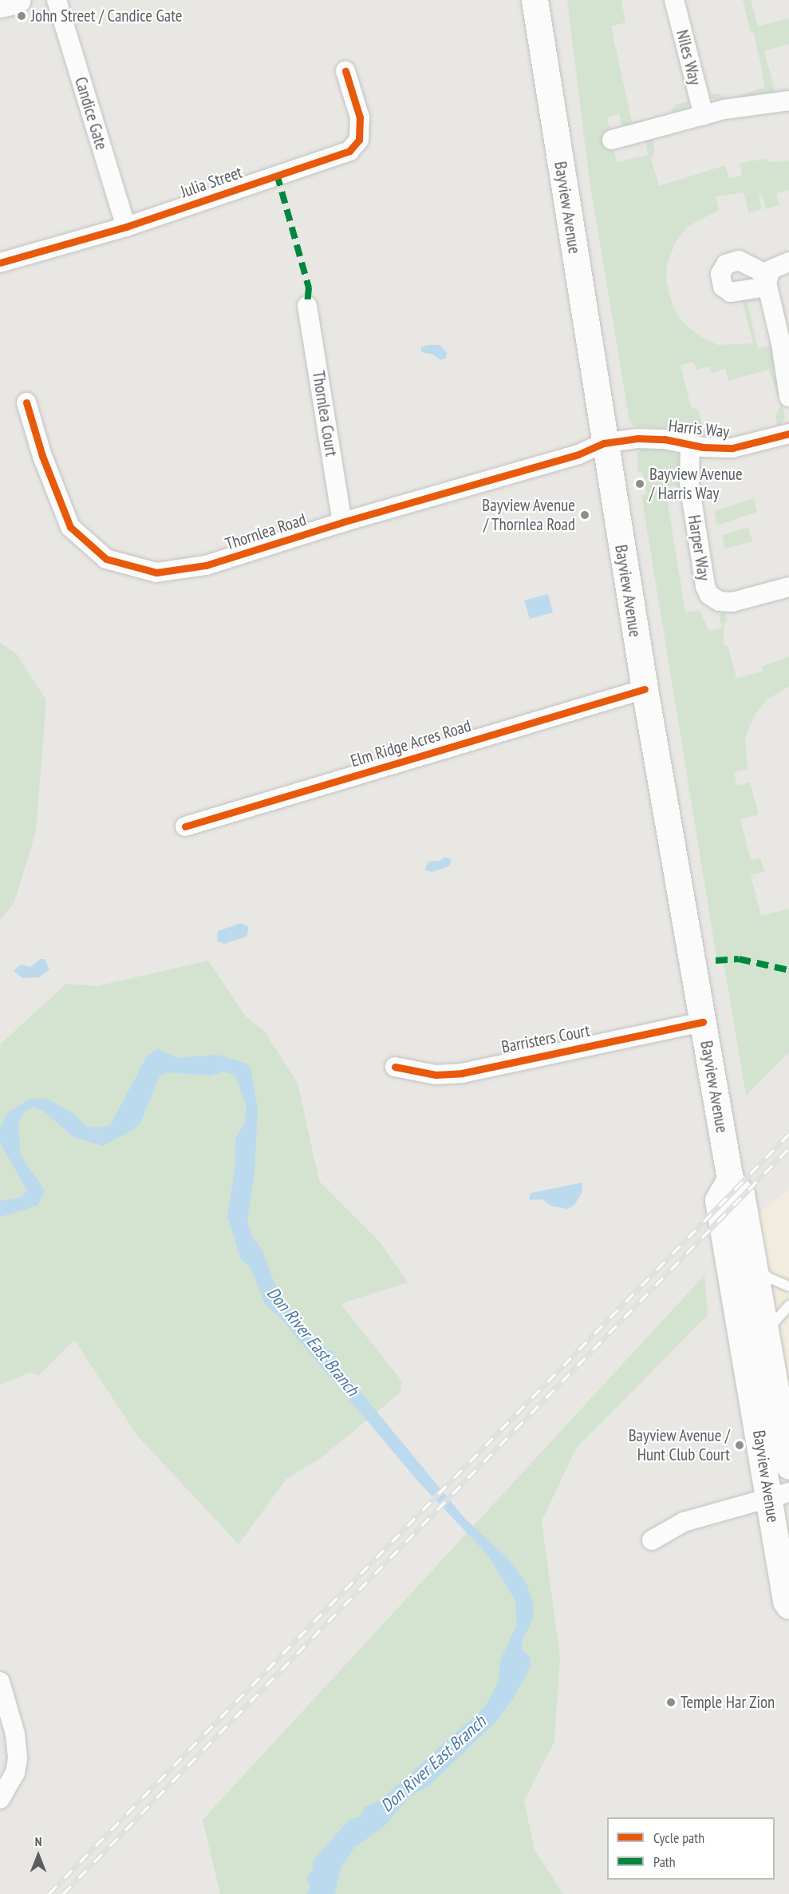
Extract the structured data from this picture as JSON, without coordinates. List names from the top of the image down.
{
  "streets": {
    "main road": ["Bayview Avenue"],
    "street": [
      "Niles Way",
      "Candice Gate",
      "Julia Street",
      "Thornlea Court",
      "Harris Way",
      "Thornlea Road",
      "Harper Way",
      "Elm Ridge Acres Road",
      "Barristers Court"
    ]
  },
  "crossings": [
    ["Candice Gate", "Julia Street"],
    ["Bayview Avenue", "Harris Way"],
    ["Bayview Avenue", "Thornlea Road"],
    ["Bayview Avenue", "Elm Ridge Acres Road"],
    ["Bayview Avenue", "Barristers Court"],
    ["Thornlea Court", "Thornlea Road"],
    ["Harris Way", "Thornlea Road"],
    ["Harris Way", "Harper Way"]
  ],
  "water": ["Don River East Branch"],
  "places": [
    "John Street / Candice Gate",
    "Bayview Avenue / Harris Way",
    "Bayview Avenue / Thornlea Road",
    "Bayview Avenue / Hunt Club Court",
    "Temple Har Zion"
  ],
  "legend": ["Cycle path", "Path"],
  "north": "top"
}
